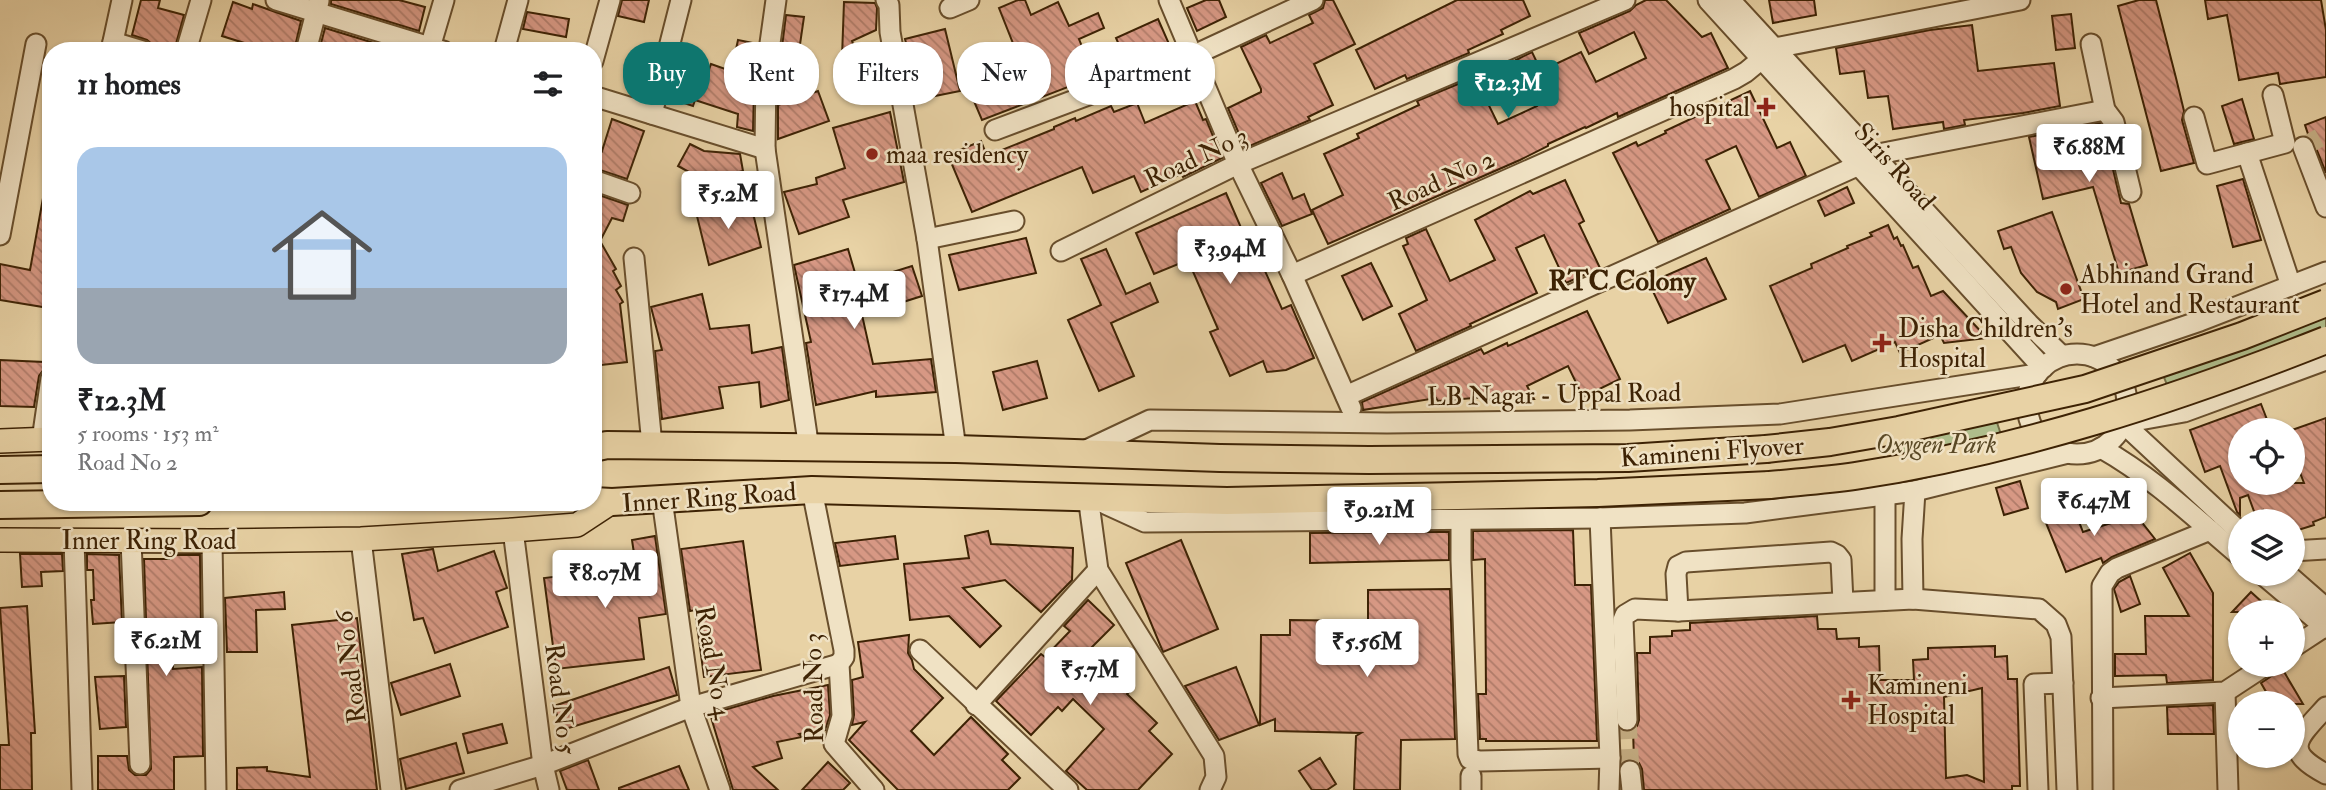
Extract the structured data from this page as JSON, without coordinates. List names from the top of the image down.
{
  "streets": {
    "highway": ["Kamineni Flyover", "Inner Ring Road"],
    "street": [
      "Road No 3",
      "Siris Road",
      "Road No 2",
      "LB Nagar - Uppal Road",
      "Road No 4",
      "Road No 6",
      "Road No 5"
    ]
  },
  "crossings": [
    ["Road No 3", "Inner Ring Road"],
    ["Siris Road", "Road No 2"],
    ["Siris Road", "LB Nagar - Uppal Road"],
    ["LB Nagar - Uppal Road", "Kamineni Flyover"],
    ["LB Nagar - Uppal Road", "Inner Ring Road"],
    ["Kamineni Flyover", "Inner Ring Road"],
    ["Inner Ring Road", "Road No 4"],
    ["Inner Ring Road", "Road No 6"],
    ["Inner Ring Road", "Road No 5"]
  ],
  "districts": ["RTC Colony"],
  "parks": ["Oxygen Park"],
  "places": {
    "health": ["hospital", "Disha Children's Hospital", "Kamineni Hospital"],
    "other": ["maa residency", "Abhinand Grand Hotel and Restaurant"]
  },
  "page": {
    "chip": [
      "Buy",
      "Rent",
      "Filters",
      "New",
      "Apartment"
    ],
    "heading": "11 homes",
    "price": [
      "₹12.3M",
      "₹6.88M",
      "₹5.2M",
      "₹3.94M",
      "₹17.4M",
      "₹6.47M",
      "₹9.21M",
      "₹8.07M",
      "₹6.21M",
      "₹5.56M",
      "₹5.7M"
    ],
    "list": [
      {
        "name": "₹12.3M",
        "note": "5 rooms · 153 m² · Road No 2"
      }
    ],
    "map_buttons": ["+", "−"]
  }
}
